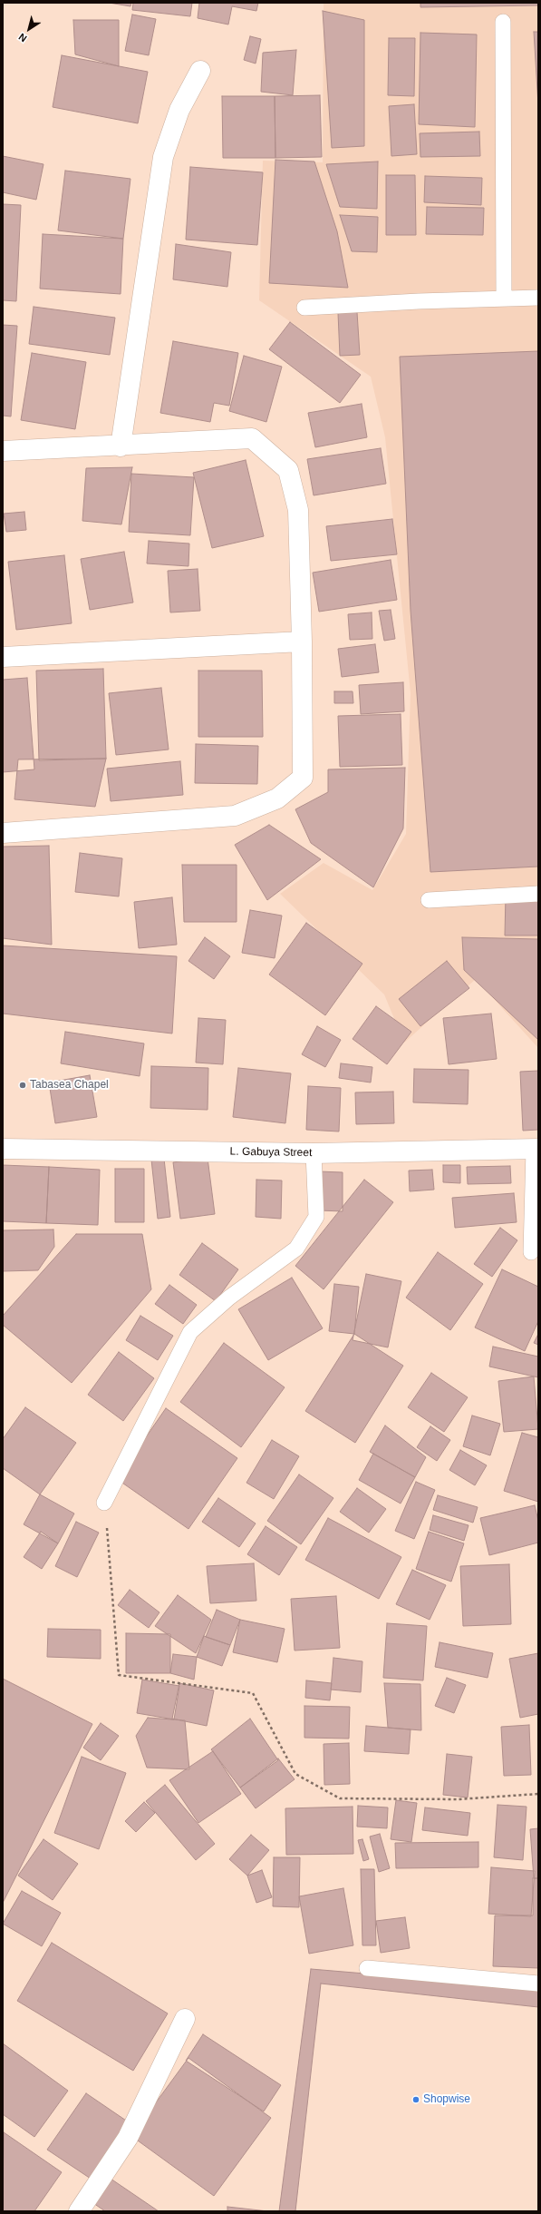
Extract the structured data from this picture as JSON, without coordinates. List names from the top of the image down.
{
  "streets": {
    "street": ["L. Gabuya Street"]
  },
  "places": ["Tabasea Chapel", "Shopwise"],
  "north": "bottom left"
}
